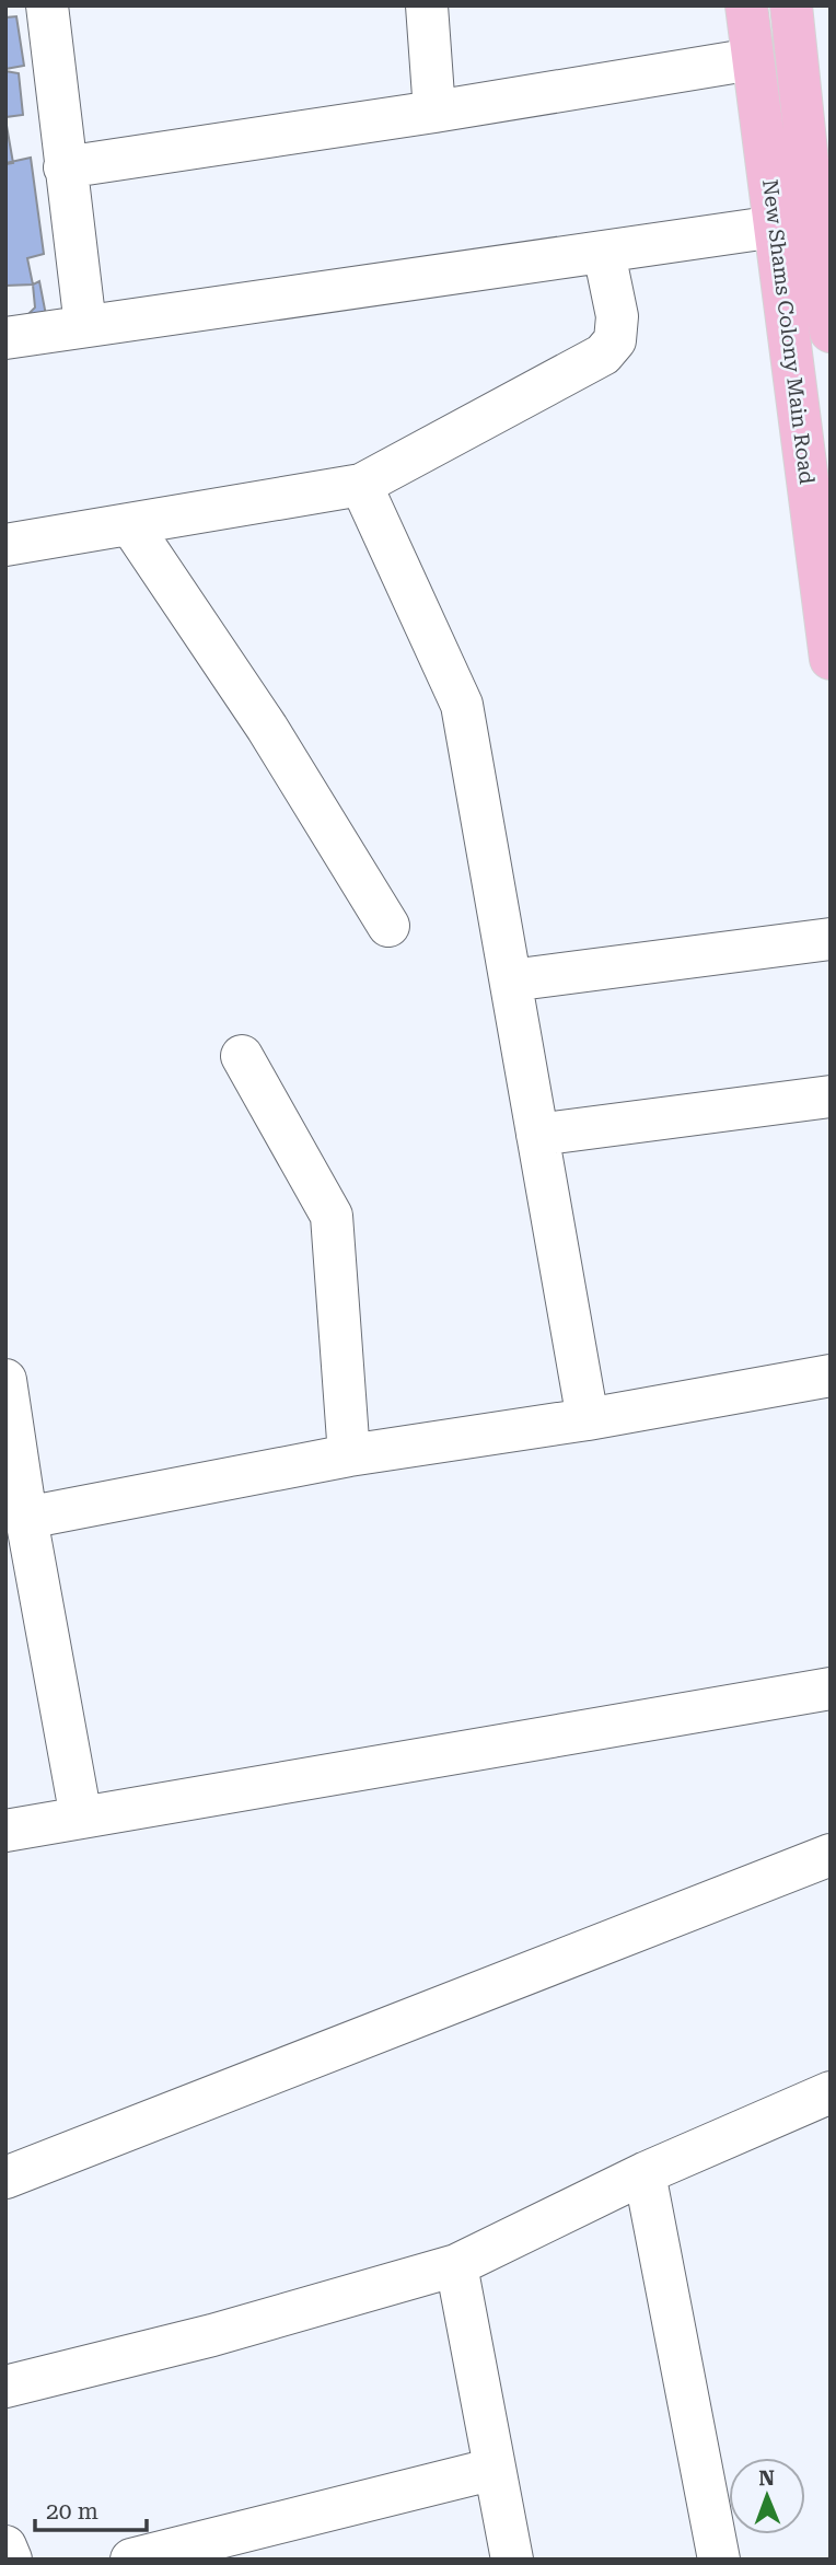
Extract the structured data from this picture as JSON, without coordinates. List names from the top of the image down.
{
  "streets": {
    "main road": ["New Shams Colony Main Road"]
  },
  "scale_bar": "20 m",
  "north": "top"
}
